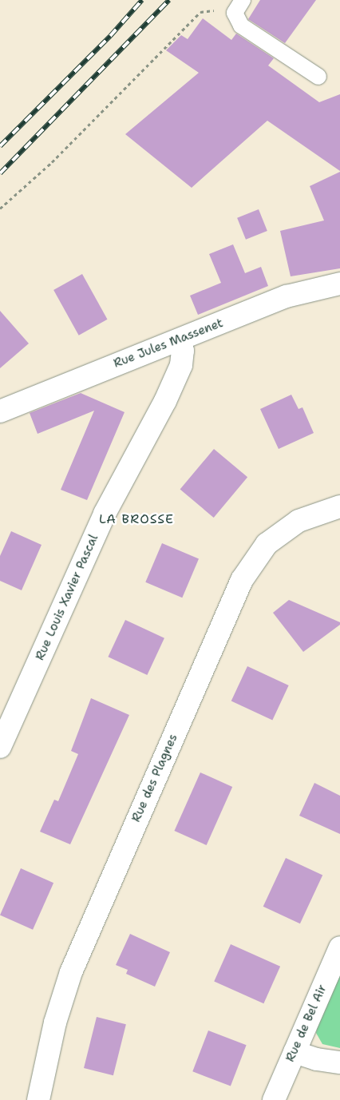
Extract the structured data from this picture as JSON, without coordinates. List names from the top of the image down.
{
  "streets": {
    "street": [
      "Rue Jules Massenet",
      "Rue Louis Xavier Pascal",
      "Rue des Plagnes",
      "Rue de Bel Air"
    ]
  },
  "crossings": [
    ["Rue Jules Massenet", "Rue Louis Xavier Pascal"]
  ],
  "districts": ["LA BROSSE"]
}
